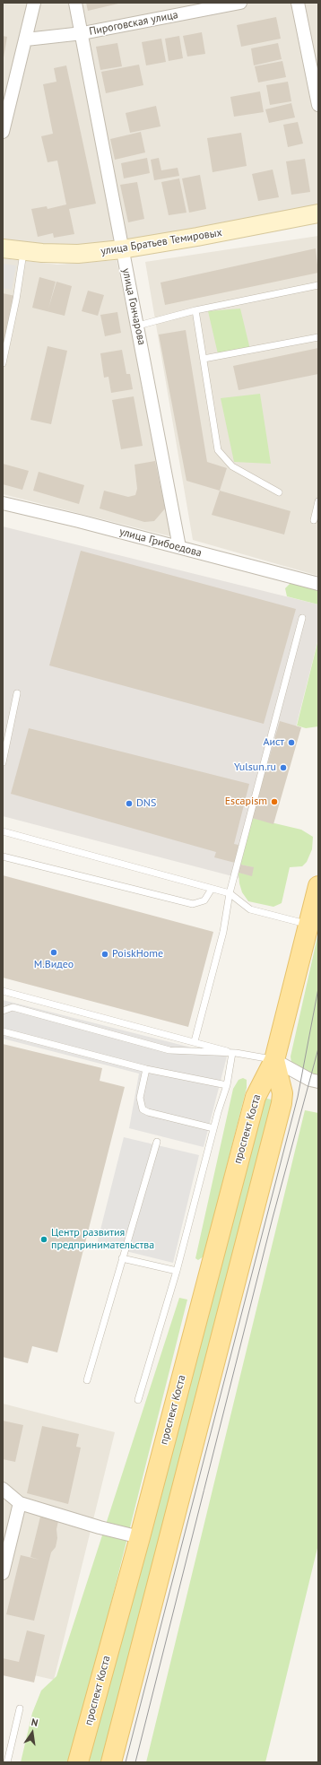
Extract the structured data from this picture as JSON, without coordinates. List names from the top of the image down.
{
  "streets": {
    "main road": ["проспект Коста"],
    "street": [
      "Пироговская улица",
      "улица Братьев Темировых",
      "улица Гончарова",
      "улица Грибоедова"
    ]
  },
  "crossings": [
    ["Пироговская улица", "улица Гончарова"],
    ["улица Братьев Темировых", "улица Гончарова"],
    ["улица Гончарова", "улица Грибоедова"]
  ],
  "places": [
    "Аист",
    "Yulsun.ru",
    "Escapism",
    "DNS",
    "M.Видео",
    "PoiskHome",
    "Центр развития предпринимательства"
  ],
  "north": "top"
}
